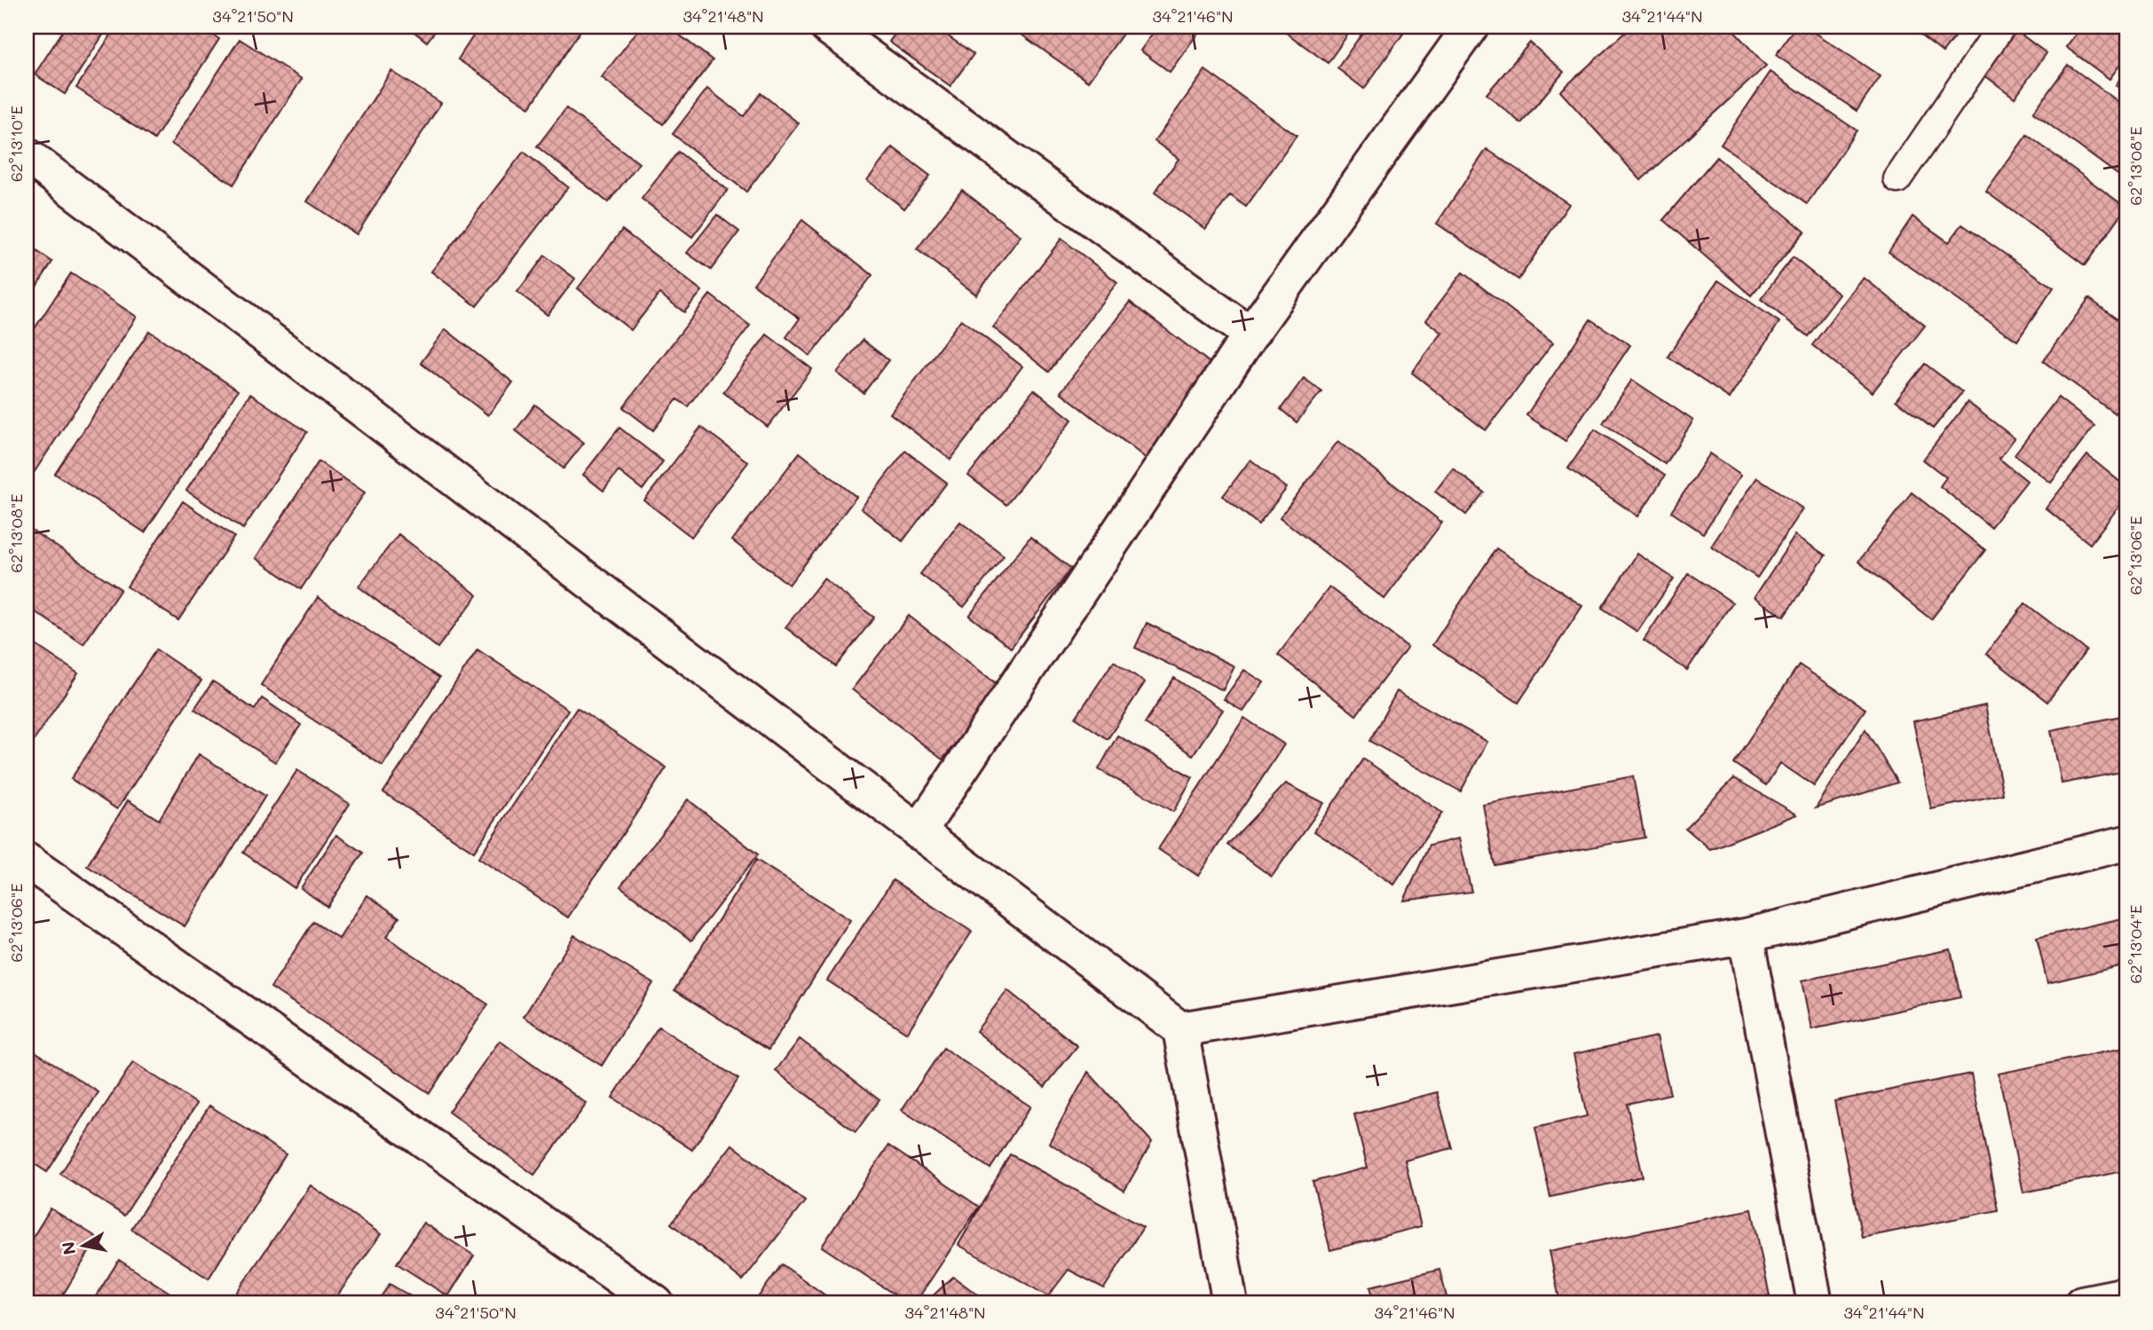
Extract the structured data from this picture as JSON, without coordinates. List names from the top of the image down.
{
  "north": "left",
  "coordinates": [
    "34°21'50\"N",
    "34°21'48\"N",
    "34°21'46\"N",
    "34°21'44\"N",
    "62°13'10\"E",
    "62°13'08\"E",
    "62°13'06\"E",
    "62°13'04\"E"
  ]
}
